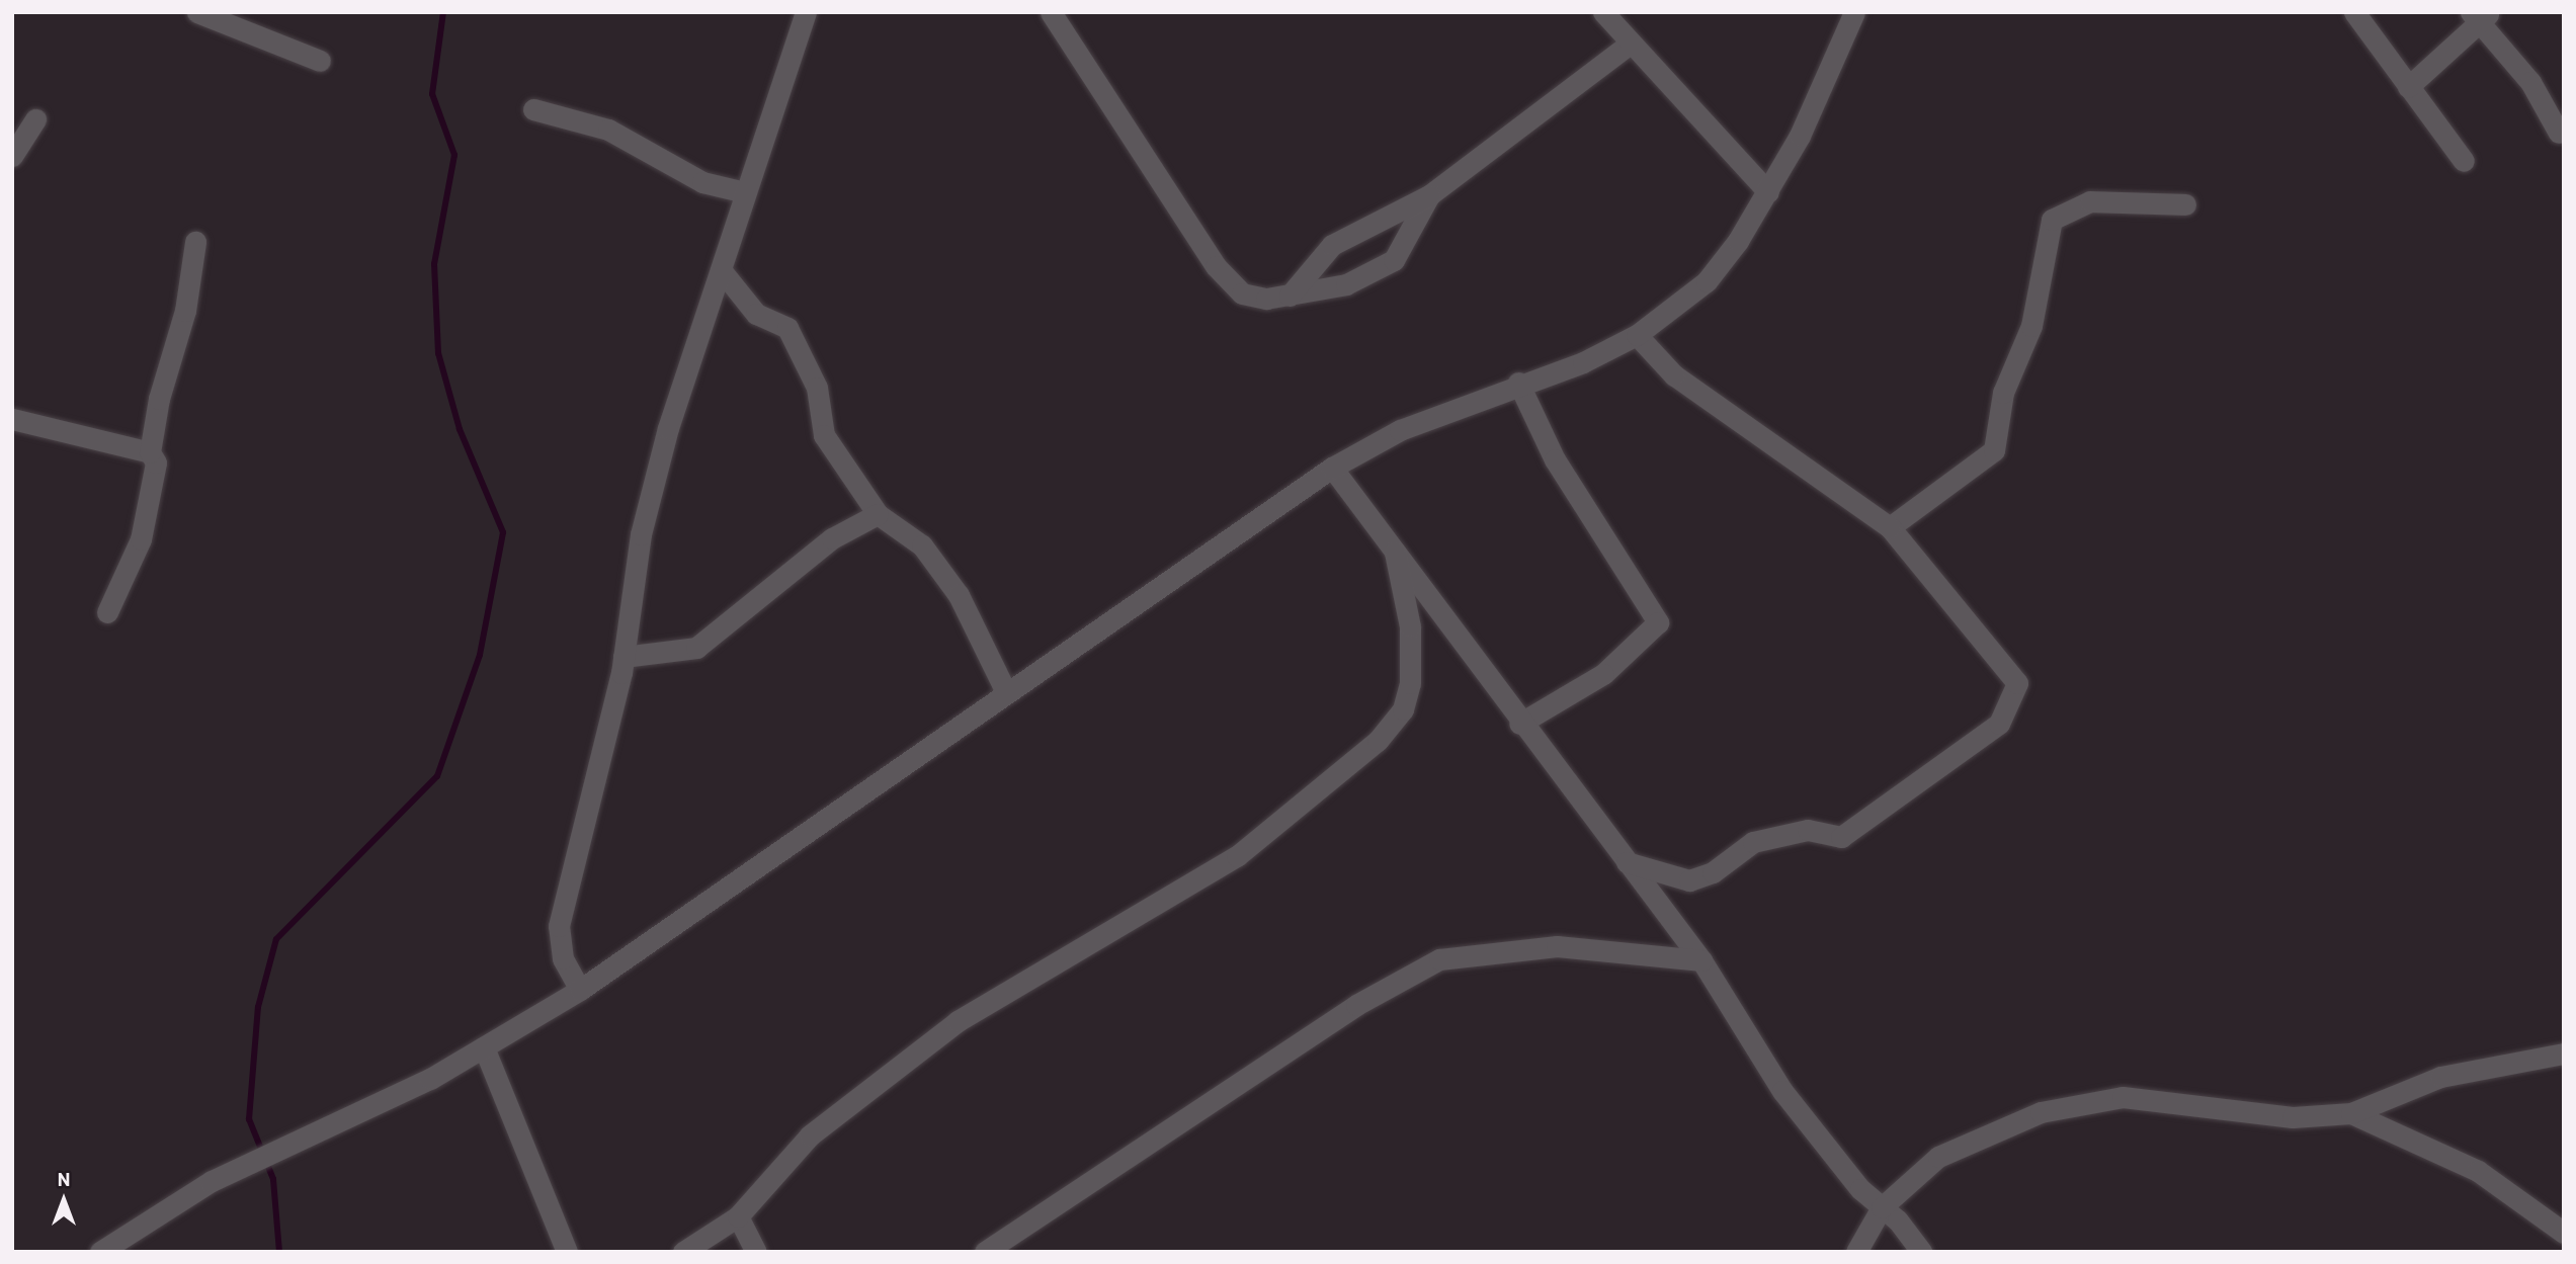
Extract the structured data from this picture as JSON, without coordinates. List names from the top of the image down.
{
  "north": "top"
}
